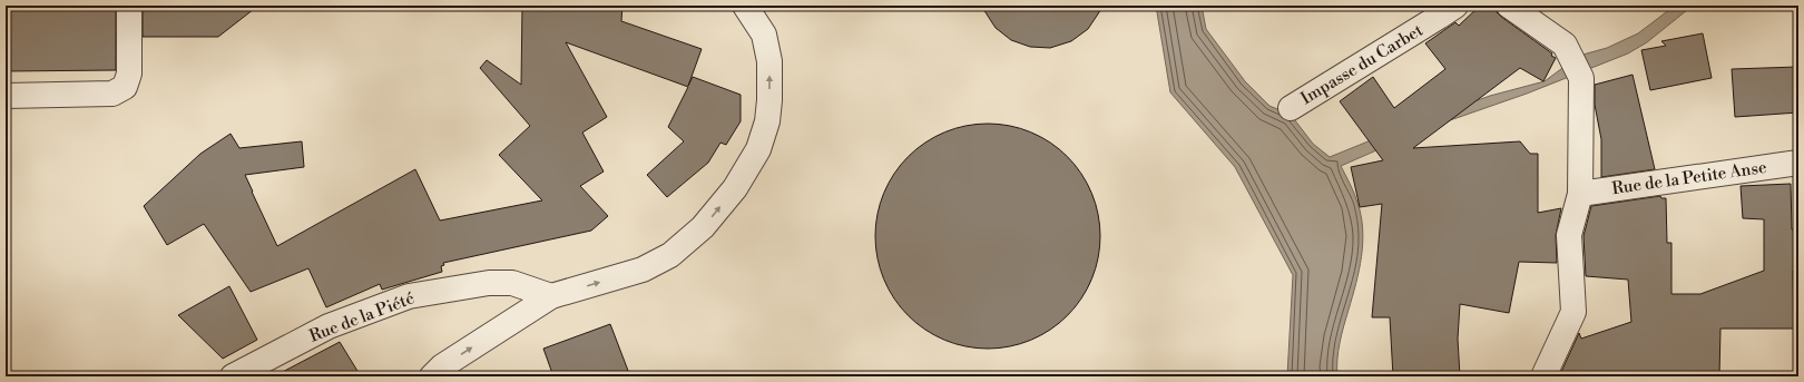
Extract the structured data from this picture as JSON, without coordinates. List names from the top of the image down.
{
  "streets": {
    "street": ["Impasse du Carbet", "Rue de la Petite Anse", "Rue de la Piété"]
  }
}
